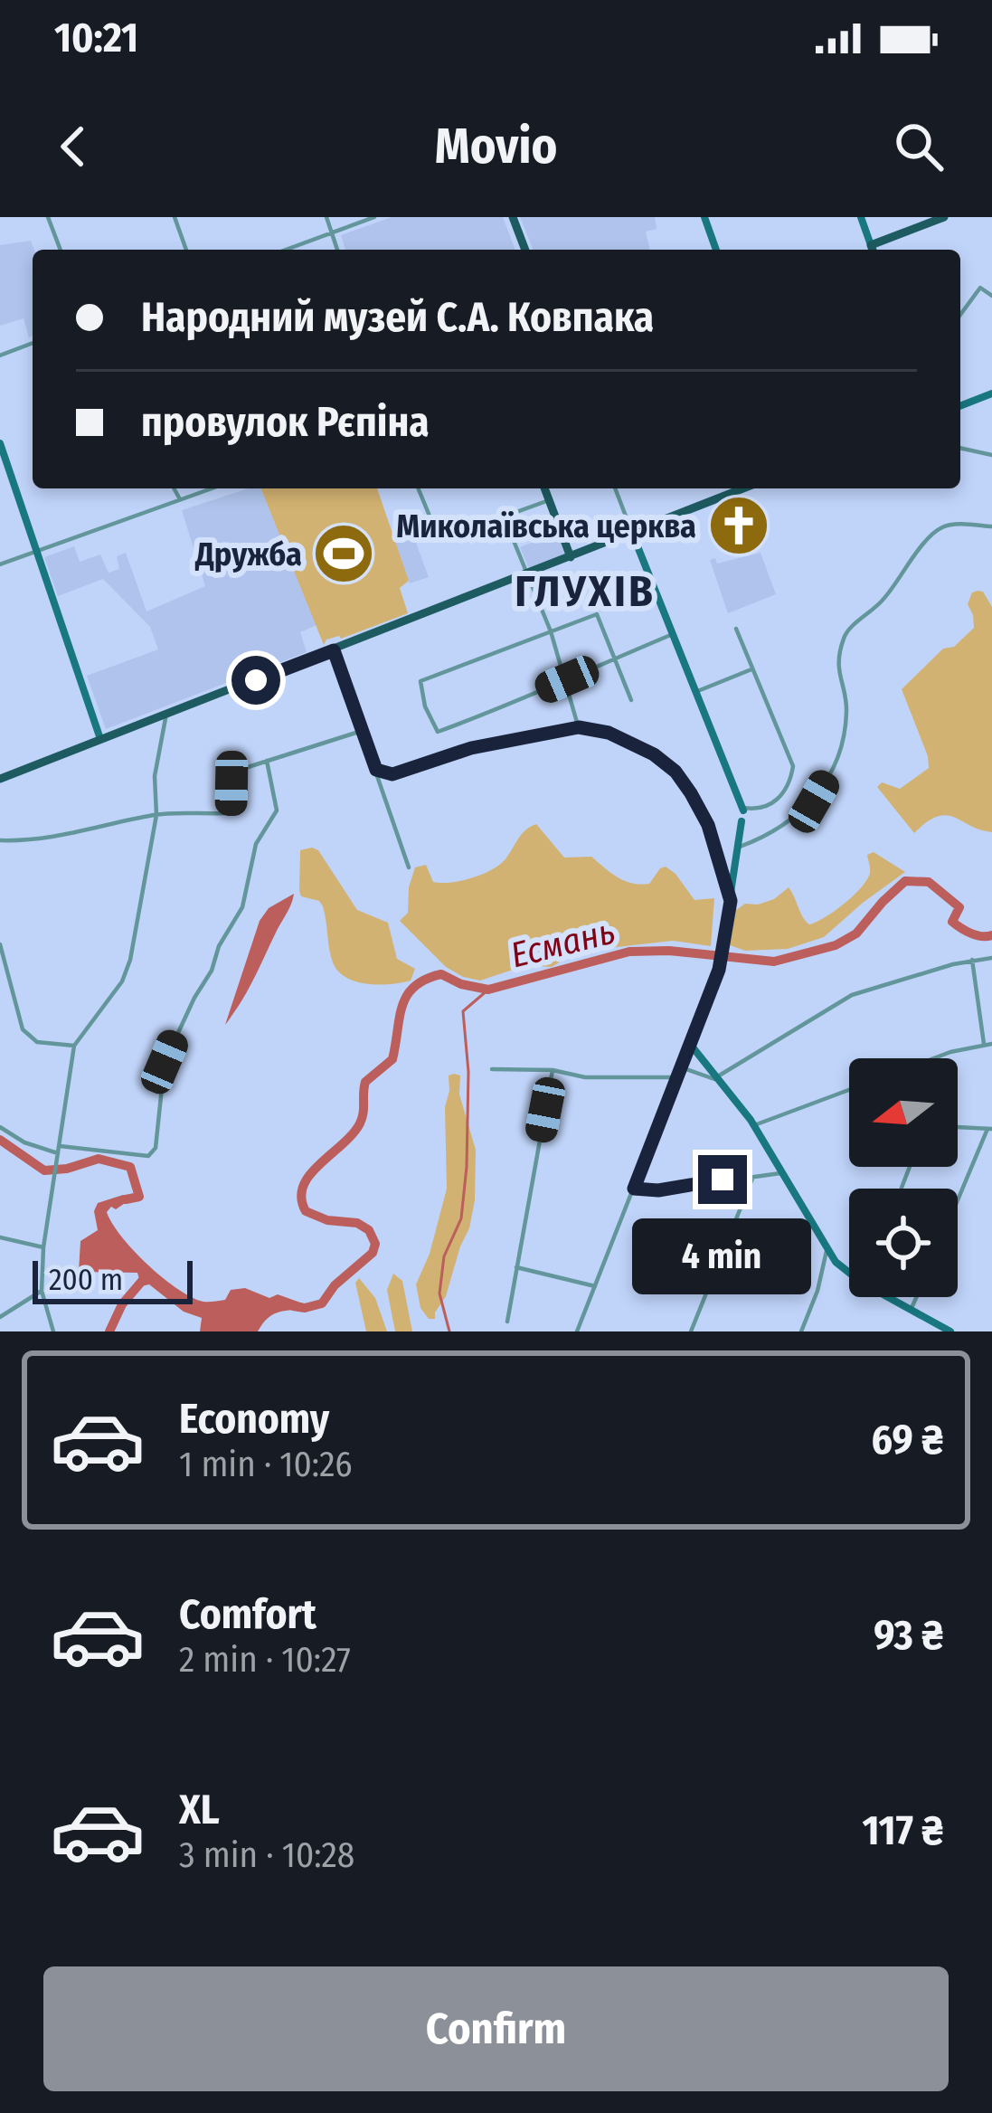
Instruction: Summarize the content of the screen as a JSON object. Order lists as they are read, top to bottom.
{
  "districts": ["ГЛУХІВ"],
  "water": ["Есмань"],
  "places": {
    "church": ["Миколаївська церква"],
    "sports": ["Дружба"]
  },
  "scale_bar": "200 m",
  "north": "left",
  "page": {
    "status": "10:21",
    "header": "Movio",
    "banner": ["Народний музей С.А. Ковпака", "провулок Рєпіна"],
    "bubble": "4 min",
    "scale": "200 m",
    "list": [
      {
        "name": "Economy",
        "note": "1 min · 10:26",
        "value": "69 ₴"
      },
      {
        "name": "Comfort",
        "note": "2 min · 10:27",
        "value": "93 ₴"
      },
      {
        "name": "XL",
        "note": "3 min · 10:28",
        "value": "117 ₴"
      }
    ],
    "buttons": "Confirm"
  }
}
